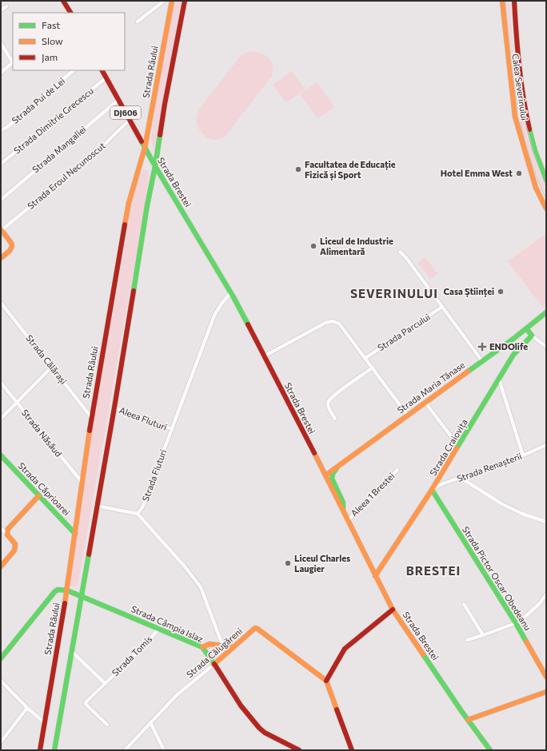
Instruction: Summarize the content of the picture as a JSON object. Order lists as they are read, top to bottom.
{
  "streets": {
    "main road": [
      "Strada Râului",
      "Calea Severinului",
      "DJ606",
      "Strada Brestei",
      "Strada Maria Tănase",
      "Strada Craiovița",
      "Strada Căprioarei",
      "Strada Pictor Oscar Obedeanu",
      "Strada Câmpia Islaz",
      "Strada Călugăreni"
    ],
    "street": [
      "Strada Pui de Lei",
      "Strada Dimitrie Grecescu",
      "Strada Mangaliei",
      "Strada Eroul Necunoscut",
      "Strada Parcului",
      "Strada Călărași",
      "Aleea Fluturi",
      "Strada Năsăud",
      "Strada Renașterii",
      "Strada Fluturi",
      "Aleea 1 Brestei",
      "Strada Tomis"
    ]
  },
  "crossings": [
    ["Strada Râului", "Strada Brestei"],
    ["Strada Râului", "Strada Călărași"],
    ["Strada Râului", "Strada Năsăud"],
    ["Strada Râului", "Strada Căprioarei"],
    ["Strada Râului", "Strada Câmpia Islaz"],
    ["Strada Dimitrie Grecescu", "Strada Brestei"],
    ["Strada Mangaliei", "Strada Brestei"],
    ["Strada Eroul Necunoscut", "Strada Brestei"],
    ["Strada Brestei", "Strada Maria Tănase"],
    ["Strada Brestei", "Strada Craiovița"],
    ["Strada Brestei", "Strada Fluturi"],
    ["Strada Brestei", "Aleea 1 Brestei"],
    ["Aleea Fluturi", "Strada Fluturi"],
    ["Strada Craiovița", "Strada Renașterii"],
    ["Strada Craiovița", "Strada Pictor Oscar Obedeanu"],
    ["Strada Renașterii", "Strada Pictor Oscar Obedeanu"],
    ["Strada Câmpia Islaz", "Strada Călugăreni"],
    ["Strada Câmpia Islaz", "Strada Tomis"]
  ],
  "districts": ["SEVERINULUI", "BRESTEI"],
  "places": {
    "other": [
      "Facultatea de Educație Fizică și Sport",
      "Hotel Emma West",
      "Liceul de Industrie Alimentară",
      "Casa Științei",
      "Liceul Charles Laugier"
    ],
    "health": ["ENDOlife"]
  },
  "legend": ["Fast", "Slow", "Jam"]
}
